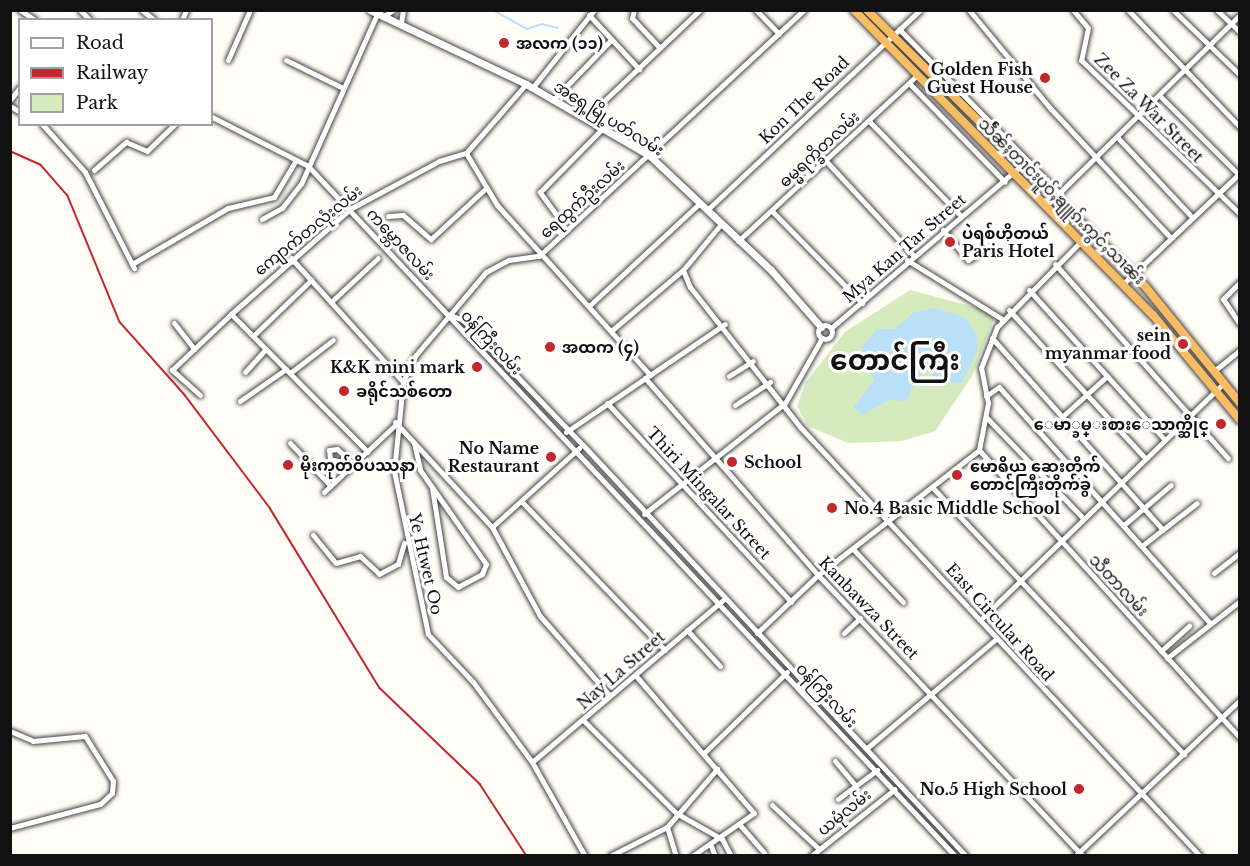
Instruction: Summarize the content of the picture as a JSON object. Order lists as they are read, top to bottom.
{
  "streets": {
    "highway": ["သဵႅၼ်ႈတၢင်းပူဝ်ႇၶျူၵ်ႉဢွင်ႇသၢၼ်း"],
    "street": [
      "Kon The Road",
      "Zee Za War Street",
      "အရှေ့မြို့ပတ်လမ်း",
      "ဓမ္မရက္ခိတလမ်း",
      "ရေထွက်ဦးလမ်း",
      "ကျောက်တလုံးလမ်း",
      "ကမ္ဘောဇလမ်း",
      "Mya Kan Tar Street",
      "ဝန်ကြီးလမ်း",
      "Thiri Mingalar Street",
      "Ye Htwet Oo",
      "သီတာလမ်း",
      "Kanbawza Street",
      "East Circular Road",
      "Nay La Street",
      "ယမုံလမ်း"
    ]
  },
  "crossings": [
    ["Kon The Road", "အရှေ့မြို့ပတ်လမ်း"],
    ["Kon The Road", "သဵႅၼ်ႈတၢင်းပူဝ်ႇၶျူၵ်ႉဢွင်ႇသၢၼ်း"],
    ["အရှေ့မြို့ပတ်လမ်း", "ဓမ္မရက္ခိတလမ်း"],
    ["အရှေ့မြို့ပတ်လမ်း", "ရေထွက်ဦးလမ်း"],
    ["ဓမ္မရက္ခိတလမ်း", "သဵႅၼ်ႈတၢင်းပူဝ်ႇၶျူၵ်ႉဢွင်ႇသၢၼ်း"],
    ["ရေထွက်ဦးလမ်း", "ကမ္ဘောဇလမ်း"],
    ["ရေထွက်ဦးလမ်း", "ဝန်ကြီးလမ်း"],
    ["ရေထွက်ဦးလမ်း", "Ye Htwet Oo"],
    ["ရေထွက်ဦးလမ်း", "Kanbawza Street"],
    ["သဵႅၼ်ႈတၢင်းပူဝ်ႇၶျူၵ်ႉဢွင်ႇသၢၼ်း", "Mya Kan Tar Street"],
    ["ကျောက်တလုံးလမ်း", "ကမ္ဘောဇလမ်း"],
    ["ကျောက်တလုံးလမ်း", "Kanbawza Street"],
    ["ကမ္ဘောဇလမ်း", "ဝန်ကြီးလမ်း"],
    ["ကမ္ဘောဇလမ်း", "Ye Htwet Oo"],
    ["Mya Kan Tar Street", "ဝန်ကြီးလမ်း"],
    ["Mya Kan Tar Street", "Thiri Mingalar Street"],
    ["Mya Kan Tar Street", "Kanbawza Street"],
    ["Mya Kan Tar Street", "East Circular Road"],
    ["ဝန်ကြီးလမ်း", "Ye Htwet Oo"],
    ["ဝန်ကြီးလမ်း", "Nay La Street"],
    ["ဝန်ကြီးလမ်း", "ယမုံလမ်း"],
    ["Ye Htwet Oo", "Nay La Street"]
  ],
  "districts": ["တောင်ကြီး"],
  "places": [
    "အလက (၁၁)",
    "Golden Fish Guest House",
    "ပဲရစ်ဟိုတယ် Paris Hotel",
    "sein myanmar food",
    "အထက (၄)",
    "K&K mini mark",
    "ခရိုင်သစ်တော",
    "ေမာ္ခမ္းစားေသာက္ဆိုင္",
    "No Name Restaurant",
    "School",
    "မိုးကုတ်ဝိပဿနာ",
    "မောရိယ ဆေးတိုက် တောင်ကြီးတိုက်ခွဲ",
    "No.4 Basic Middle School",
    "No.5 High School"
  ],
  "legend": ["Road", "Railway", "Park"]
}
